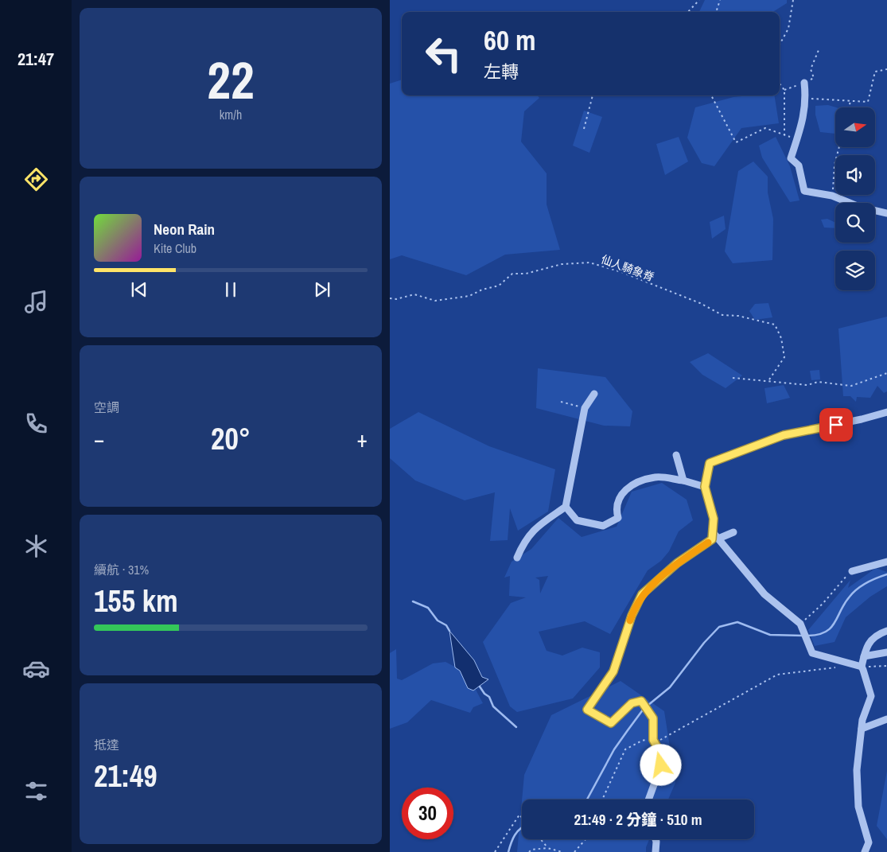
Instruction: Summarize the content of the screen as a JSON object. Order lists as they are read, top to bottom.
{
  "streets": {
    "path": ["仙人騎象脊"]
  },
  "north": "right",
  "page": {
    "tabs": "21:47",
    "tile": [
      ["22", "km/h"],
      "空調",
      ["續航 · 31%", "155 km"],
      ["抵達", "21:49"]
    ],
    "turn": ["60 m", "左轉"],
    "song": ["Neon Rain", "Kite Club"],
    "heat": ["−", "20°", "+"],
    "limit": "30",
    "trip": "21:49 · 2 分鐘 · 510 m"
  }
}
